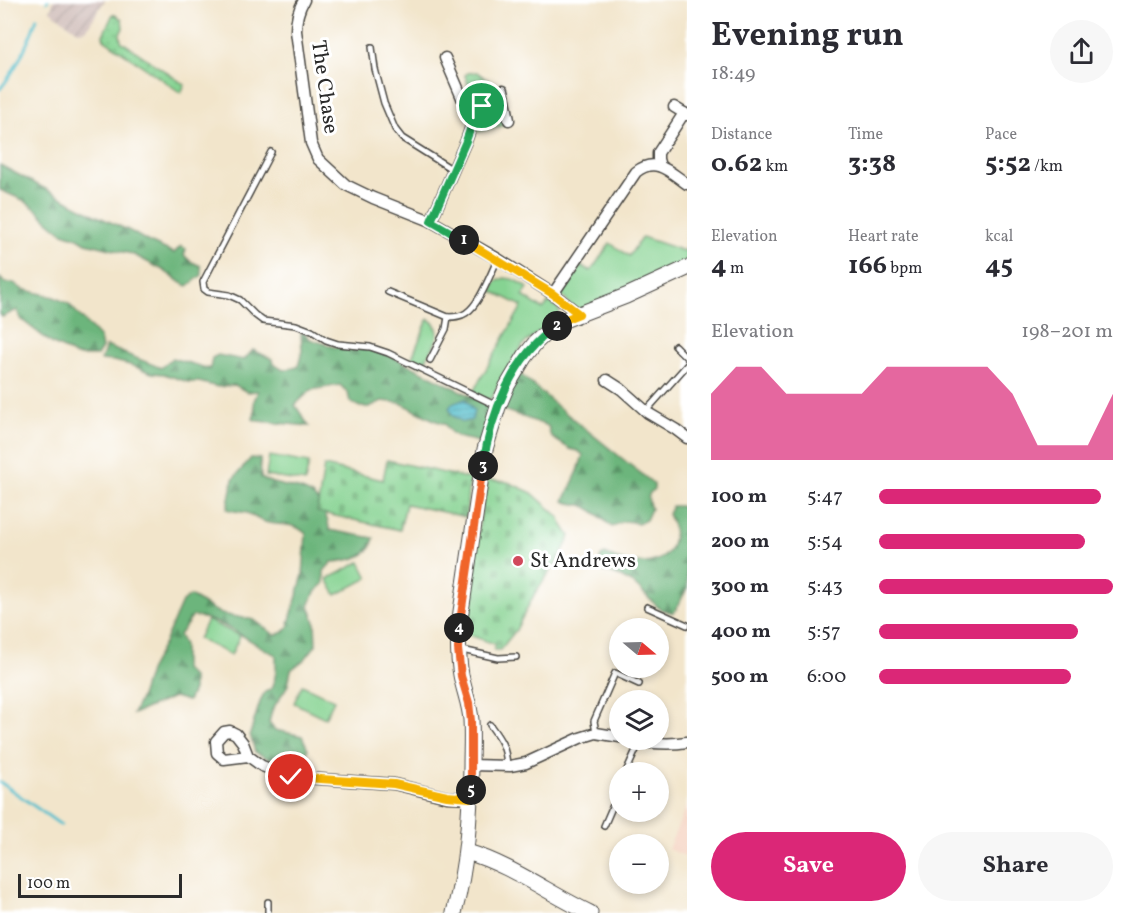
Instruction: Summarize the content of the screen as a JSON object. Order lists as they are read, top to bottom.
{
  "streets": {
    "street": ["The Chase"]
  },
  "places": ["St Andrews"],
  "scale_bar": "100 m",
  "north": "right",
  "page": {
    "heading": ["Evening run", "18:49"],
    "stats": [
      ["Distance", "0.62 km"],
      ["Time", "3:38"],
      ["Pace", "5:52 /km"],
      ["Elevation", "4 m"],
      ["Heart rate", "166 bpm"],
      ["kcal", "45"]
    ],
    "pins": [
      "1",
      "2",
      "3",
      "4",
      "5"
    ],
    "chart": ["Elevation", "198–201 m"],
    "list": [
      {
        "name": "100 m",
        "note": "5:47"
      },
      {
        "name": "200 m",
        "note": "5:54"
      },
      {
        "name": "300 m",
        "note": "5:43"
      },
      {
        "name": "400 m",
        "note": "5:57"
      },
      {
        "name": "500 m",
        "note": "6:00"
      }
    ],
    "map_buttons": ["+", "−"],
    "buttons": ["Save", "Share"],
    "scale": "100 m"
  }
}
